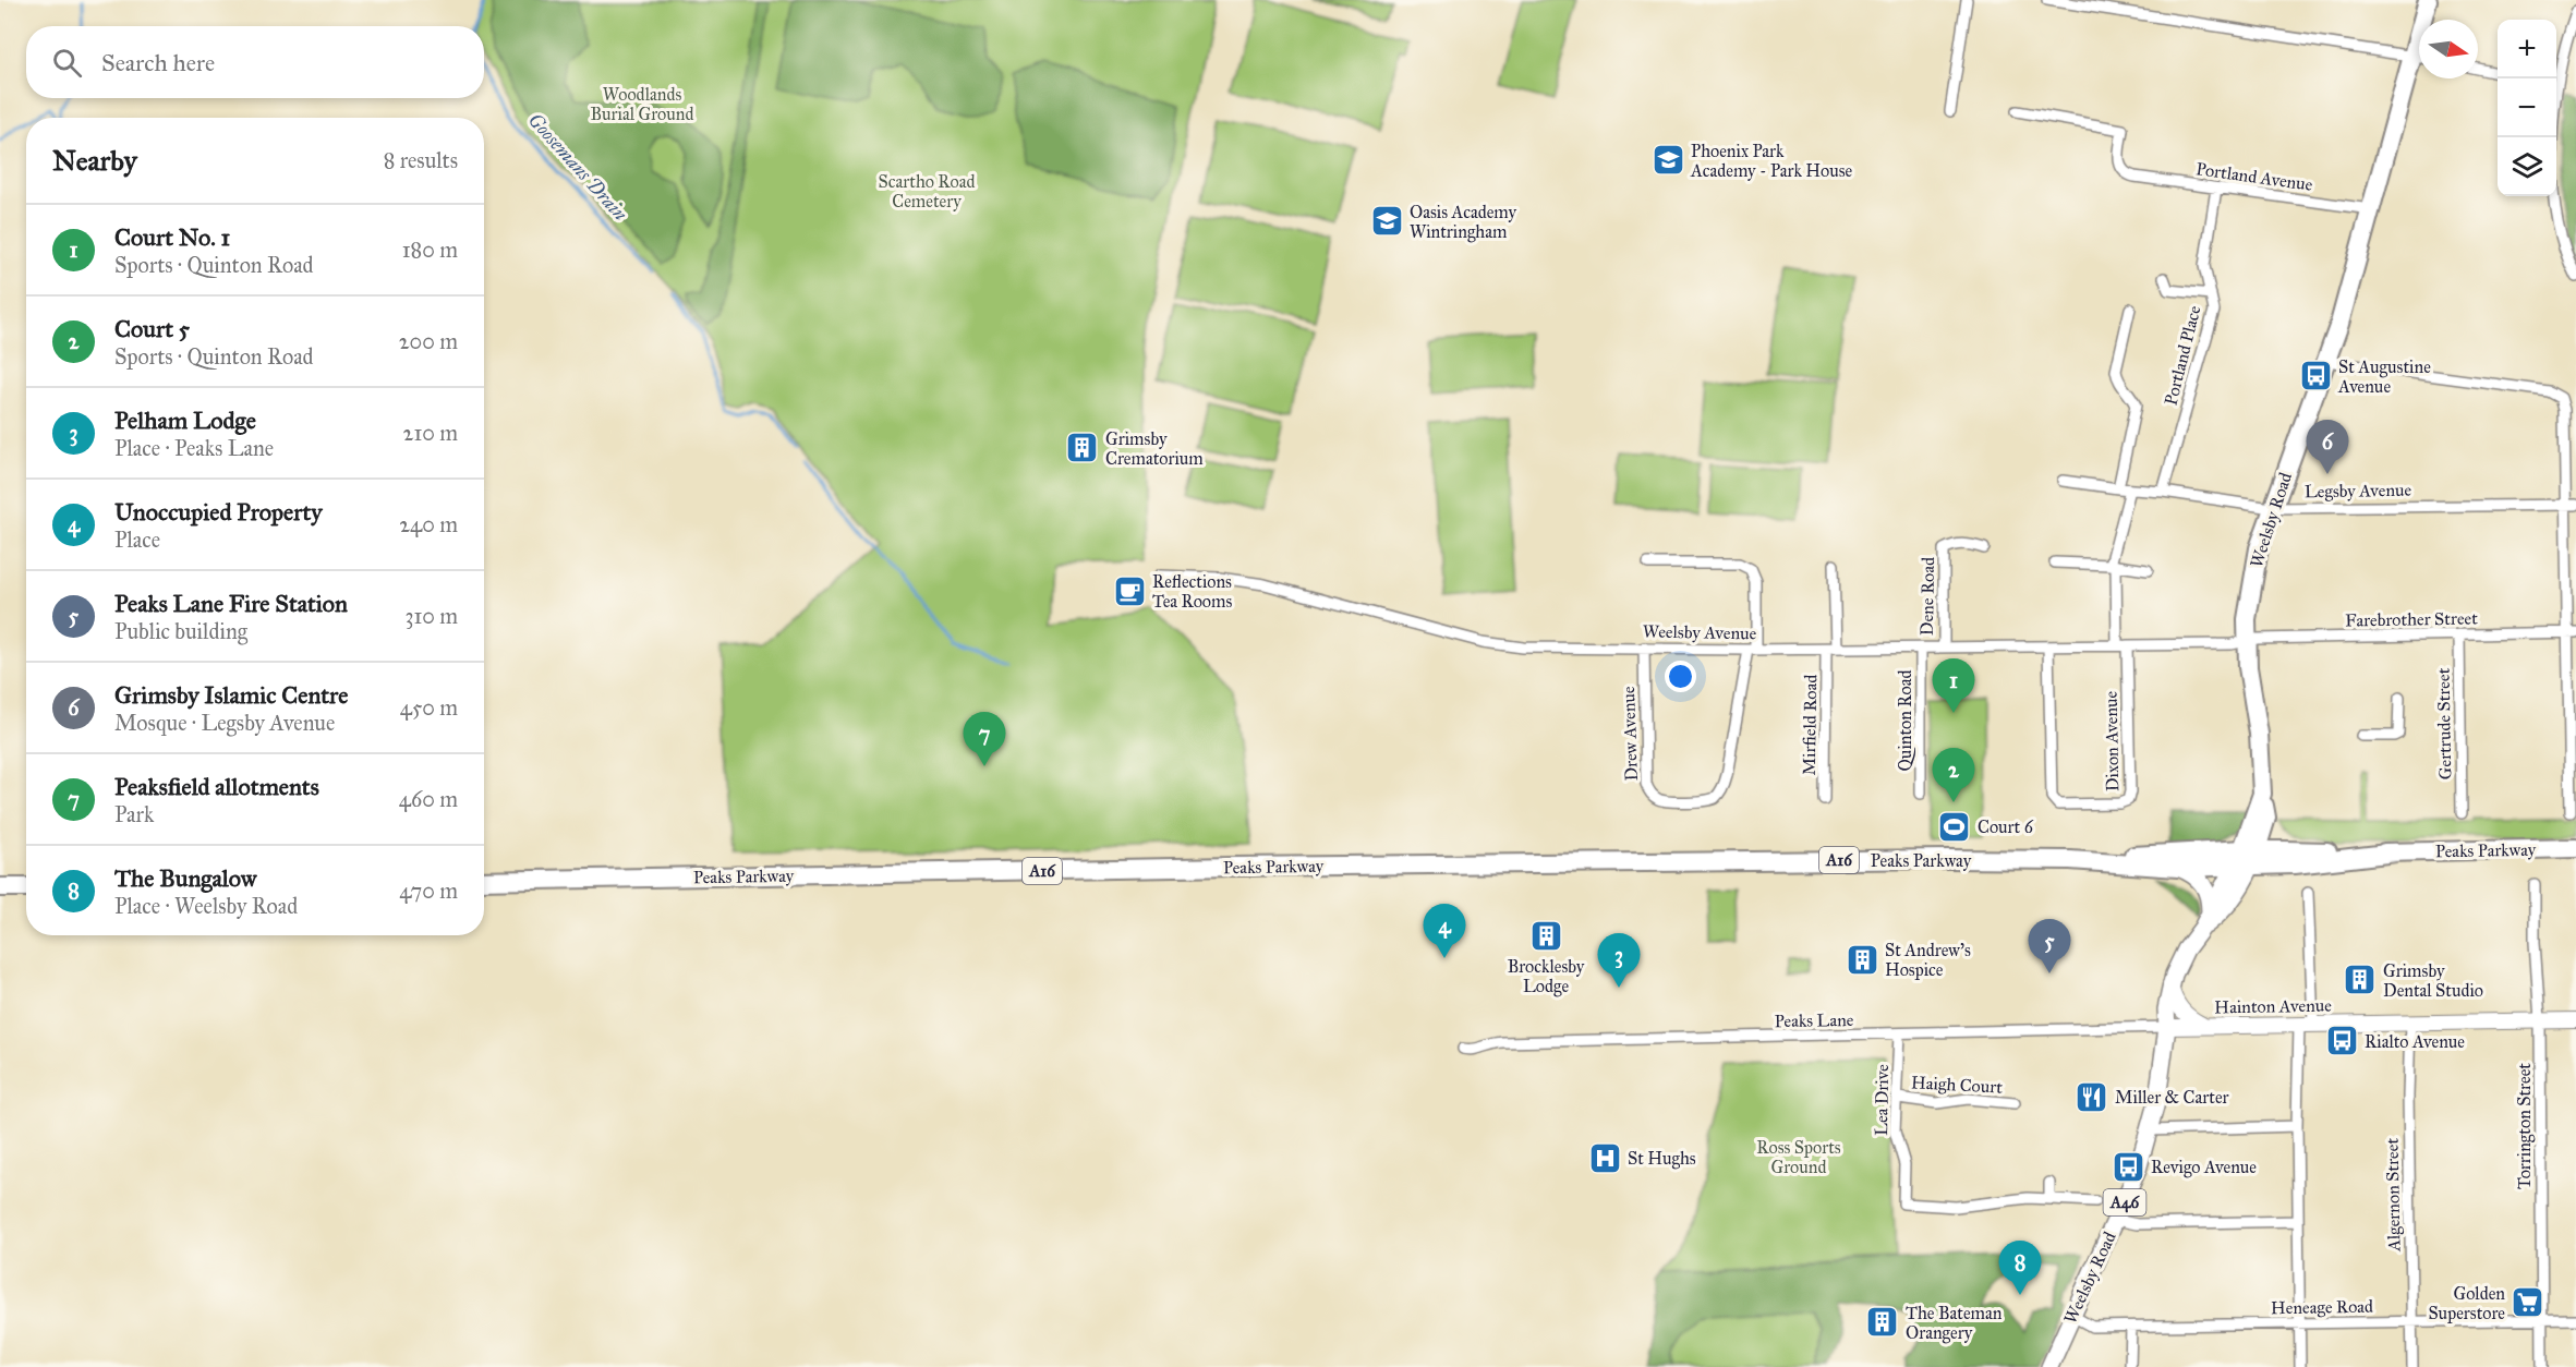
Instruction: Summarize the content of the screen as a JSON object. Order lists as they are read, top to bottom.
{
  "streets": {
    "highway": [
      "Weelsby Road",
      "Peaks Parkway",
      "A16",
      "A46"
    ],
    "main road": ["Hainton Avenue"],
    "street": [
      "Portland Avenue",
      "Portland Place",
      "Legsby Avenue",
      "Dene Road",
      "Farebrother Street",
      "Weelsby Avenue",
      "Quinton Road",
      "Gertrude Street",
      "Mirfield Road",
      "Drew Avenue",
      "Dixon Avenue",
      "Peaks Lane",
      "Haigh Court",
      "Lea Drive",
      "Torrington Street",
      "Algernon Street",
      "Heneage Road"
    ]
  },
  "crossings": [
    ["Portland Avenue", "Portland Place"],
    ["Portland Avenue", "Weelsby Road"],
    ["Portland Place", "Legsby Avenue"],
    ["Legsby Avenue", "Weelsby Road"],
    ["Weelsby Road", "Farebrother Street"],
    ["Weelsby Road", "Weelsby Avenue"],
    ["Weelsby Road", "Peaks Parkway"],
    ["Weelsby Road", "A16"],
    ["Weelsby Road", "Hainton Avenue"],
    ["Weelsby Road", "Peaks Lane"],
    ["Weelsby Road", "A46"],
    ["Weelsby Road", "Heneage Road"],
    ["Dene Road", "Weelsby Avenue"],
    ["Farebrother Street", "Weelsby Avenue"],
    ["Farebrother Street", "Gertrude Street"],
    ["Weelsby Avenue", "Quinton Road"],
    ["Weelsby Avenue", "Mirfield Road"],
    ["Weelsby Avenue", "Drew Avenue"],
    ["Weelsby Avenue", "Dixon Avenue"],
    ["Peaks Parkway", "A16"],
    ["Peaks Parkway", "A46"],
    ["Hainton Avenue", "Peaks Lane"],
    ["Hainton Avenue", "Torrington Street"],
    ["Hainton Avenue", "Algernon Street"],
    ["Peaks Lane", "Lea Drive"],
    ["Haigh Court", "Lea Drive"],
    ["Torrington Street", "Heneage Road"],
    ["Algernon Street", "Heneage Road"]
  ],
  "water": ["Goosemans Drain"],
  "parks": ["Woodlands Burial Ground", "Scartho Road Cemetery", "Ross Sports Ground"],
  "places": {
    "school or university": ["Phoenix Park Academy - Park House", "Oasis Academy Wintringham"],
    "bus stop": ["St Augustine Avenue", "Rialto Avenue", "Revigo Avenue"],
    "building": [
      "Grimsby Crematorium",
      "Brocklesby Lodge",
      "St Andrew's Hospice",
      "Grimsby Dental Studio",
      "The Bateman Orangery"
    ],
    "cafe": ["Reflections Tea Rooms"],
    "sports": ["Court 6"],
    "restaurant": ["Miller & Carter"],
    "hospital": ["St Hughs"],
    "supermarket": ["Golden Superstore"]
  },
  "north": "right",
  "page": {
    "map_buttons": ["+", "−"],
    "search": "Search here",
    "heading": ["Nearby", "8 results"],
    "list": [
      {
        "mark": "1",
        "name": "Court No. 1",
        "note": "Sports · Quinton Road",
        "value": "180 m"
      },
      {
        "mark": "2",
        "name": "Court 5",
        "note": "Sports · Quinton Road",
        "value": "200 m"
      },
      {
        "mark": "3",
        "name": "Pelham Lodge",
        "note": "Place · Peaks Lane",
        "value": "210 m"
      },
      {
        "mark": "4",
        "name": "Unoccupied Property",
        "note": "Place",
        "value": "240 m"
      },
      {
        "mark": "5",
        "name": "Peaks Lane Fire Station",
        "note": "Public building",
        "value": "310 m"
      },
      {
        "mark": "6",
        "name": "Grimsby Islamic Centre",
        "note": "Mosque · Legsby Avenue",
        "value": "450 m"
      },
      {
        "mark": "7",
        "name": "Peaksfield allotments",
        "note": "Park",
        "value": "460 m"
      },
      {
        "mark": "8",
        "name": "The Bungalow",
        "note": "Place · Weelsby Road",
        "value": "470 m"
      }
    ],
    "pins": [
      "6",
      "1",
      "7",
      "2",
      "4",
      "5",
      "3",
      "8"
    ]
  }
}
